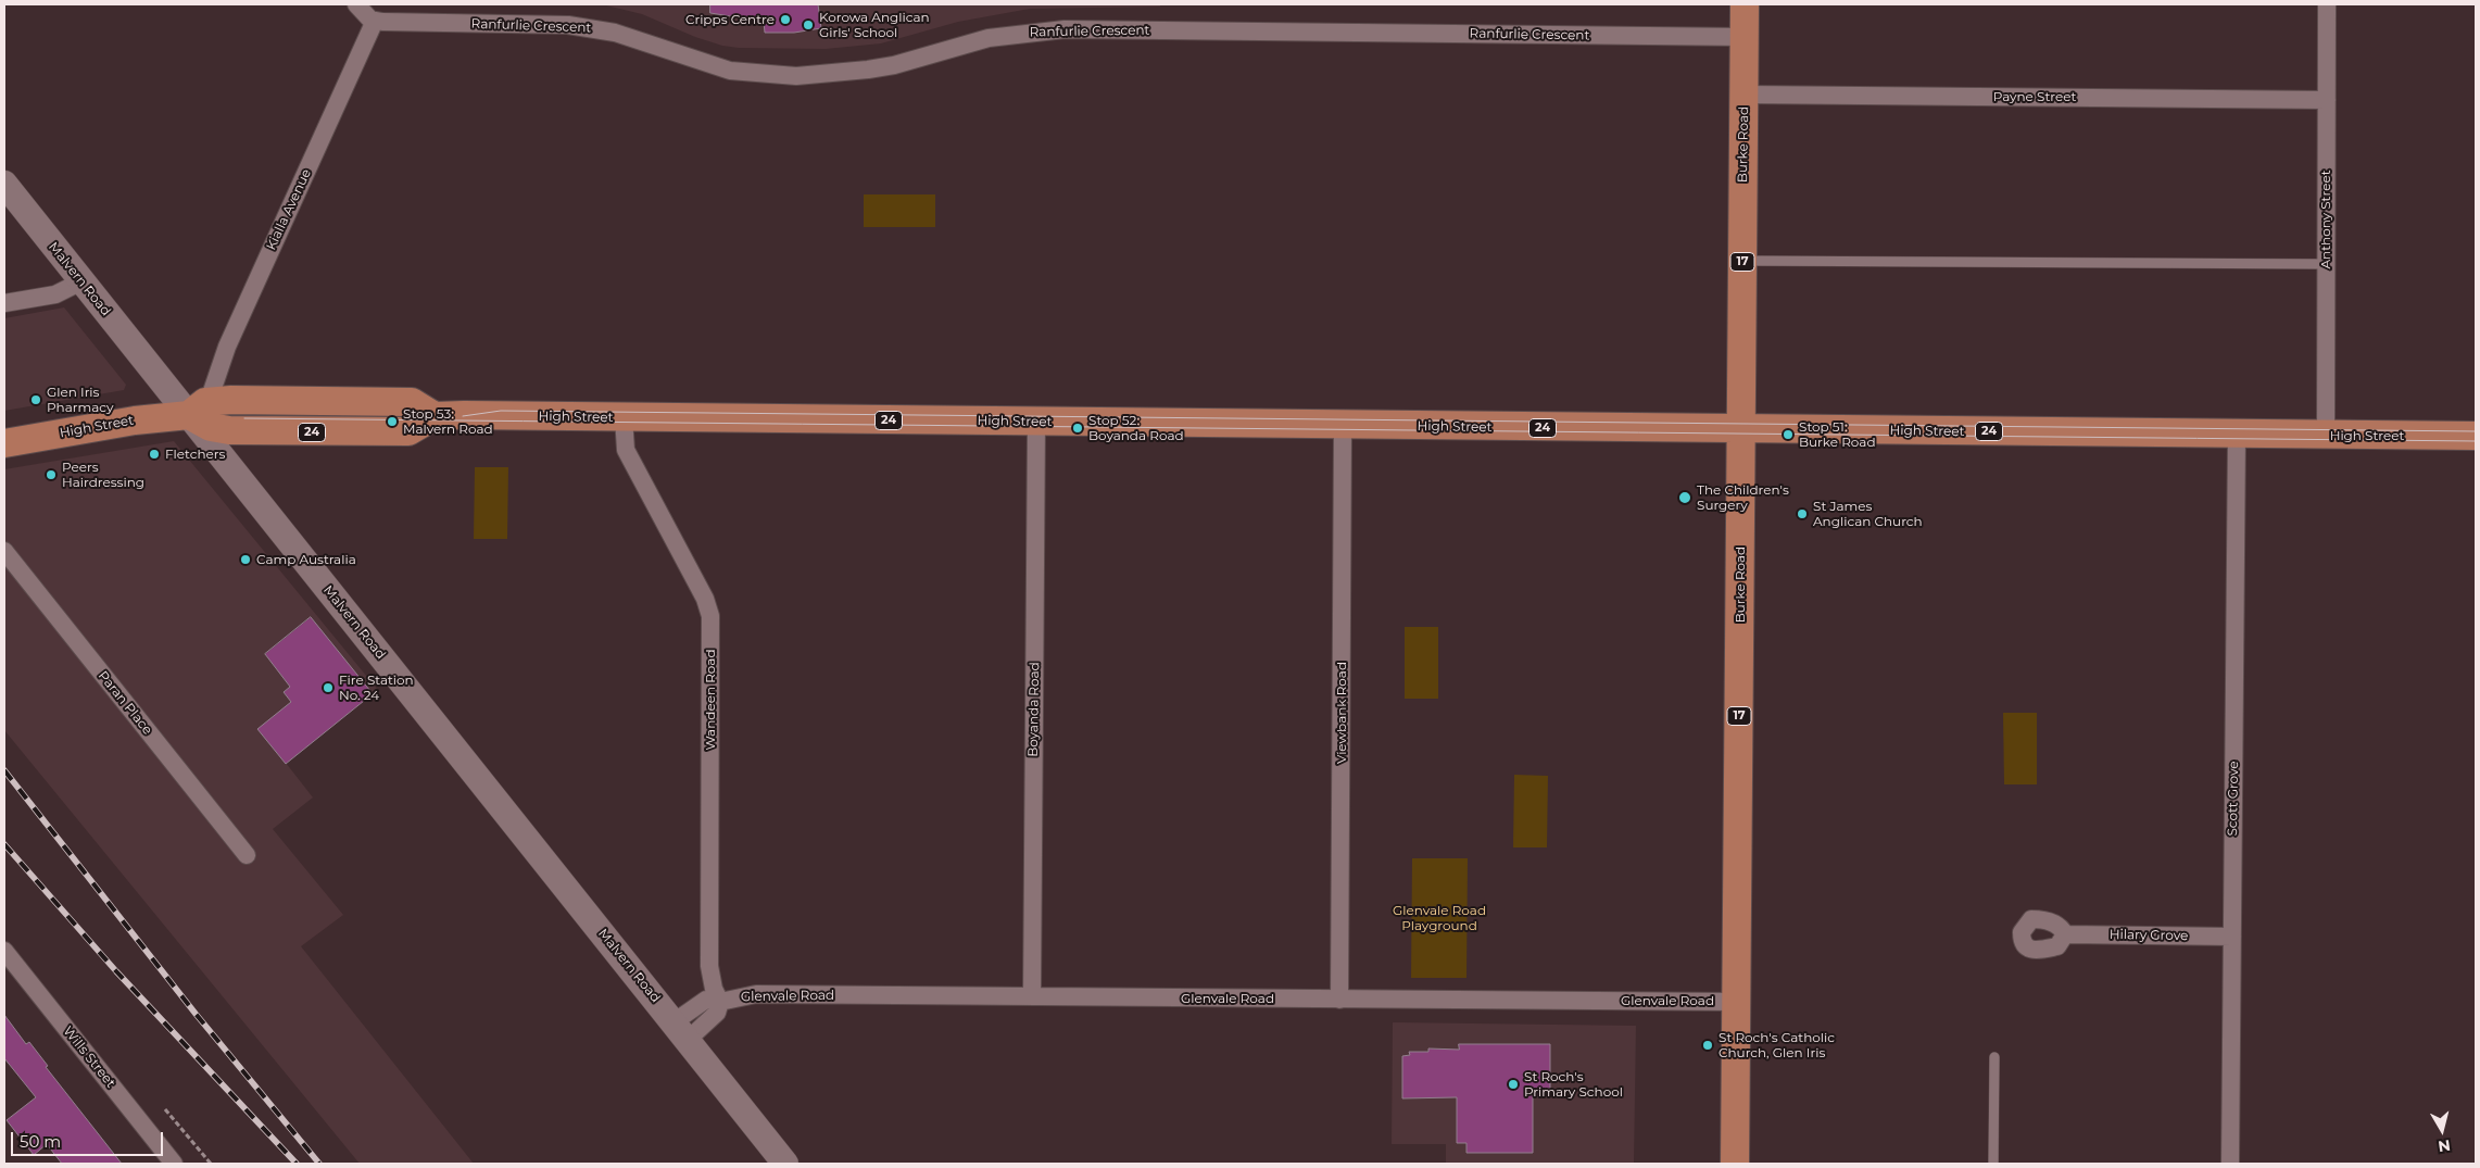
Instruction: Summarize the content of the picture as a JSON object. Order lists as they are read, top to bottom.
{
  "streets": {
    "main road": [
      "Burke Road",
      "17",
      "Malvern Road",
      "High Street",
      "24"
    ],
    "street": [
      "Ranfurlie Crescent",
      "Payne Street",
      "Kialla Avenue",
      "Anthony Street",
      "Wandeen Road",
      "Paran Place",
      "Boyanda Road",
      "Viewbank Road",
      "Scott Grove",
      "Hilary Grove",
      "Glenvale Road",
      "Wills Street"
    ]
  },
  "crossings": [
    ["Ranfurlie Crescent", "Burke Road"],
    ["Ranfurlie Crescent", "Kialla Avenue"],
    ["Payne Street", "Burke Road"],
    ["Payne Street", "Anthony Street"],
    ["Burke Road", "High Street"],
    ["Burke Road", "Glenvale Road"],
    ["Kialla Avenue", "Malvern Road"],
    ["Kialla Avenue", "High Street"],
    ["Anthony Street", "High Street"],
    ["Malvern Road", "High Street"],
    ["High Street", "Wandeen Road"],
    ["High Street", "Boyanda Road"],
    ["High Street", "Viewbank Road"],
    ["High Street", "Scott Grove"],
    ["Wandeen Road", "Glenvale Road"],
    ["Boyanda Road", "Glenvale Road"],
    ["Viewbank Road", "Glenvale Road"],
    ["Scott Grove", "Hilary Grove"]
  ],
  "parks": ["Glenvale Road Playground"],
  "places": [
    "Cripps Centre",
    "Korowa Anglican Girls' School",
    "Glen Iris Pharmacy",
    "Stop 53: Malvern Road",
    "Stop 52: Boyanda Road",
    "Stop 51: Burke Road",
    "Fletchers",
    "Peers Hairdressing",
    "The Children's Surgery",
    "St James Anglican Church",
    "Camp Australia",
    "Fire Station No. 24",
    "St Roch's Catholic Church, Glen Iris",
    "St Roch's Primary School"
  ],
  "scale_bar": "50 m",
  "north": "bottom"
}
